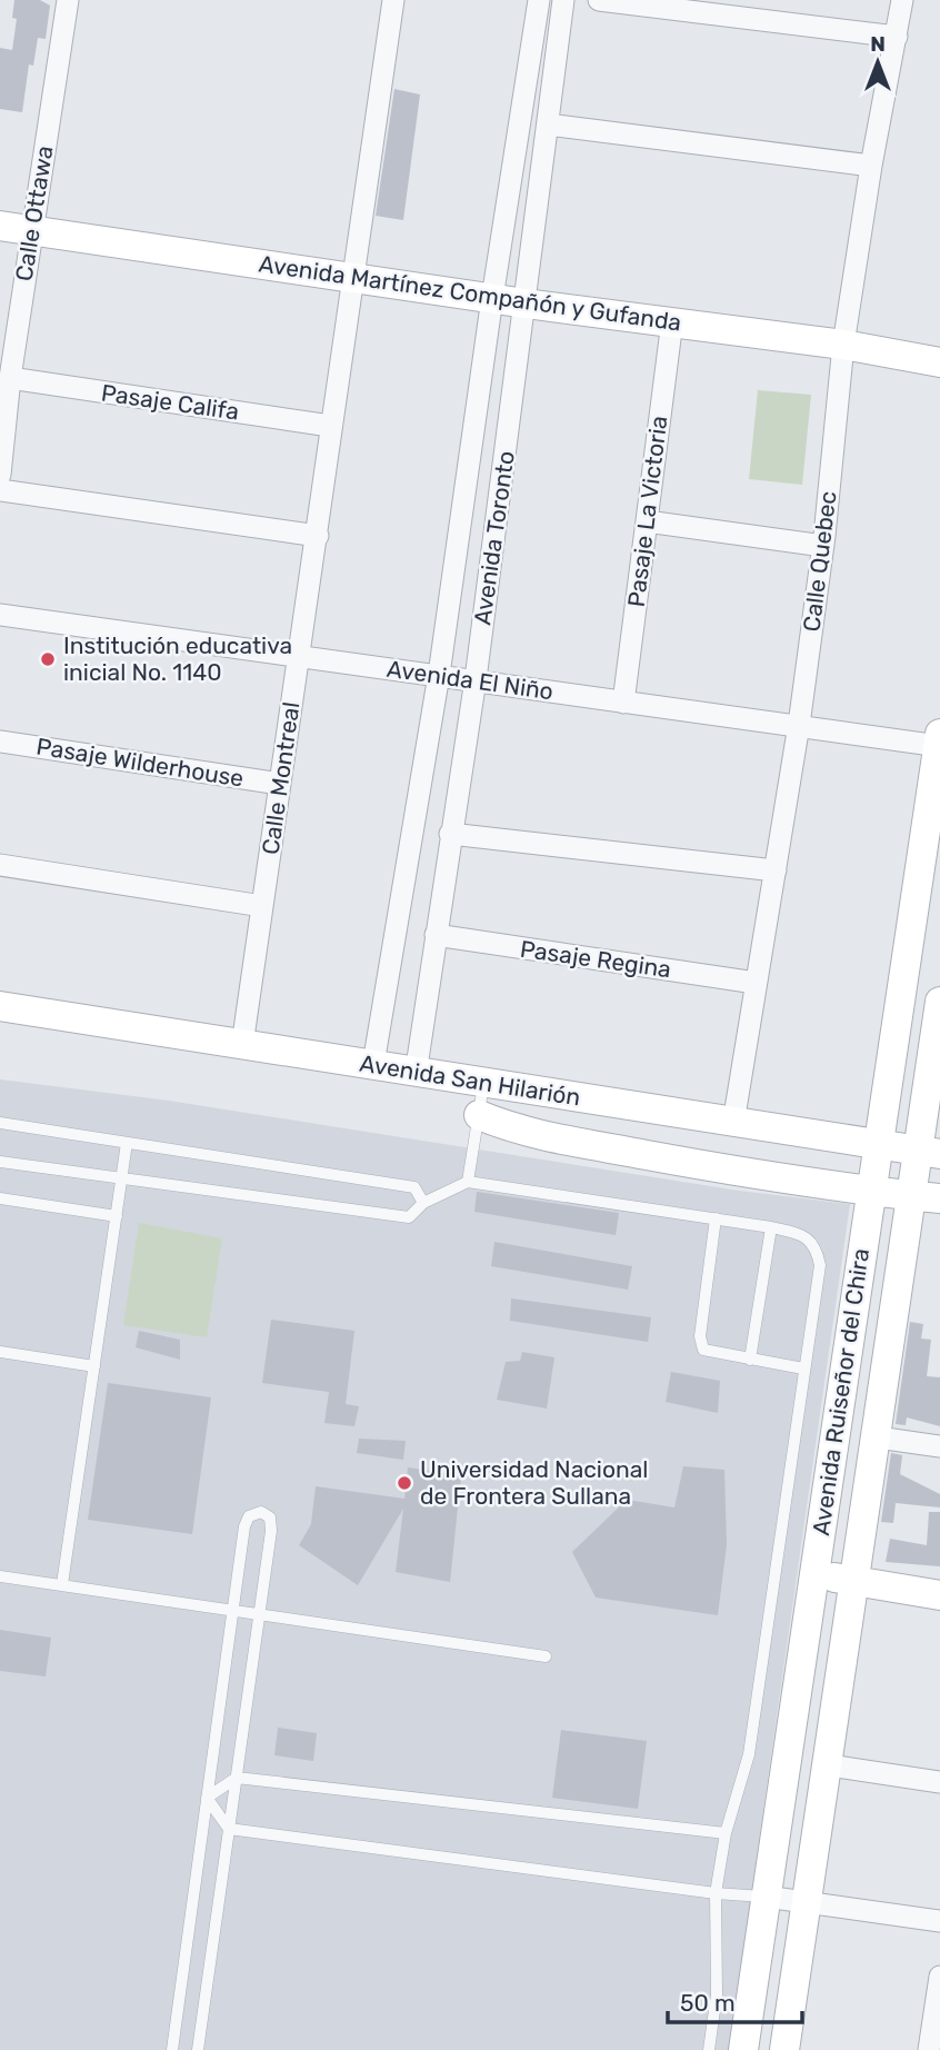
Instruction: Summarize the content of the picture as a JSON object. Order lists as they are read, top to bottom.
{
  "streets": {
    "street": [
      "Calle Ottawa",
      "Avenida Martínez Compañón y Gufanda",
      "Pasaje Califa",
      "Pasaje La Victoria",
      "Avenida Toronto",
      "Calle Quebec",
      "Avenida El Niño",
      "Pasaje Wilderhouse",
      "Calle Montreal",
      "Pasaje Regina",
      "Avenida San Hilarión",
      "Avenida Ruiseñor del Chira"
    ]
  },
  "crossings": [
    ["Calle Ottawa", "Avenida Martínez Compañón y Gufanda"],
    ["Calle Ottawa", "Pasaje Califa"],
    ["Avenida Martínez Compañón y Gufanda", "Pasaje La Victoria"],
    ["Avenida Martínez Compañón y Gufanda", "Avenida Toronto"],
    ["Avenida Martínez Compañón y Gufanda", "Calle Quebec"],
    ["Avenida Martínez Compañón y Gufanda", "Calle Montreal"],
    ["Pasaje Califa", "Calle Montreal"],
    ["Pasaje La Victoria", "Avenida El Niño"],
    ["Avenida Toronto", "Avenida El Niño"],
    ["Avenida Toronto", "Pasaje Regina"],
    ["Avenida Toronto", "Avenida San Hilarión"],
    ["Calle Quebec", "Avenida El Niño"],
    ["Calle Quebec", "Pasaje Regina"],
    ["Calle Quebec", "Avenida San Hilarión"],
    ["Avenida El Niño", "Calle Montreal"],
    ["Avenida El Niño", "Avenida Ruiseñor del Chira"],
    ["Pasaje Wilderhouse", "Calle Montreal"],
    ["Calle Montreal", "Avenida San Hilarión"],
    ["Avenida San Hilarión", "Avenida Ruiseñor del Chira"]
  ],
  "places": ["Institución educativa inicial No. 1140", "Universidad Nacional de Frontera Sullana"],
  "scale_bar": "50 m",
  "north": "top"
}
